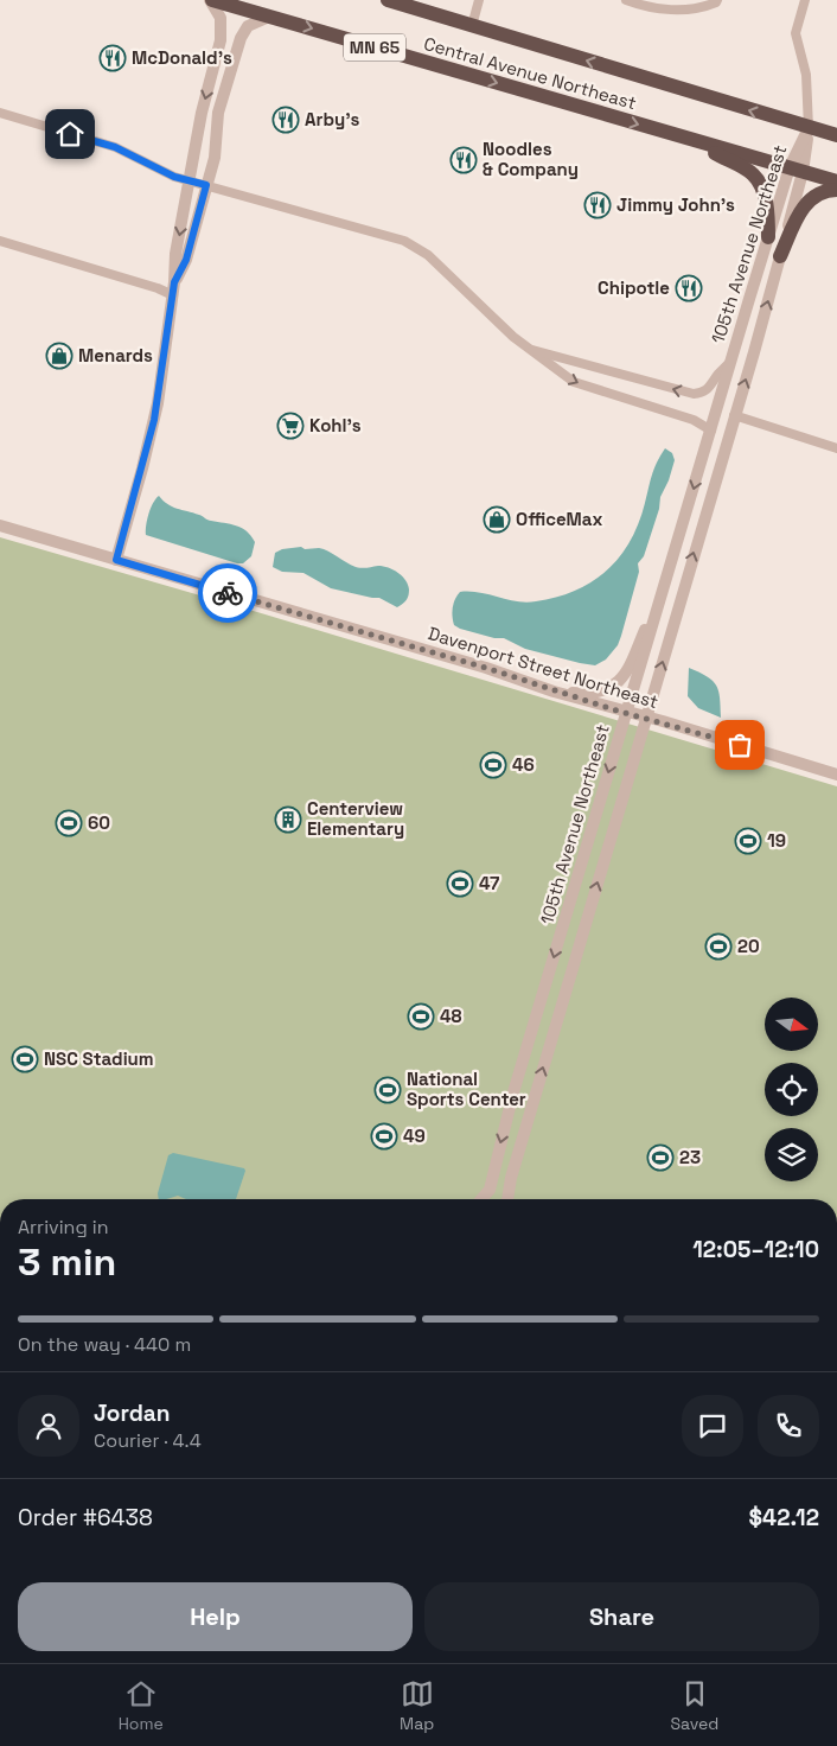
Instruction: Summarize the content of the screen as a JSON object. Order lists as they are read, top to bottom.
{
  "streets": {
    "highway": ["MN 65", "Central Avenue Northeast"],
    "street": ["105th Avenue Northeast", "Davenport Street Northeast"]
  },
  "crossings": [
    ["Central Avenue Northeast", "105th Avenue Northeast"],
    ["105th Avenue Northeast", "Davenport Street Northeast"]
  ],
  "places": {
    "restaurant": [
      "McDonald's",
      "Arby's",
      "Noodles & Company",
      "Jimmy John's",
      "Chipotle"
    ],
    "shop": ["Menards", "OfficeMax"],
    "supermarket": ["Kohl's"],
    "sports": [
      "46",
      "60",
      "19",
      "47",
      "20",
      "48",
      "NSC Stadium",
      "National Sports Center",
      "49",
      "23"
    ],
    "building": ["Centerview Elementary"]
  },
  "north": "right",
  "page": {
    "heading": ["3 min", "Arriving in", "12:05–12:10"],
    "panel": [
      "Jordan",
      "Courier · 4.4",
      "Order #6438",
      "$42.12"
    ],
    "bar": "On the way · 440 m",
    "buttons": ["Help", "Share"],
    "tabs": ["Home", "Map", "Saved"]
  }
}
